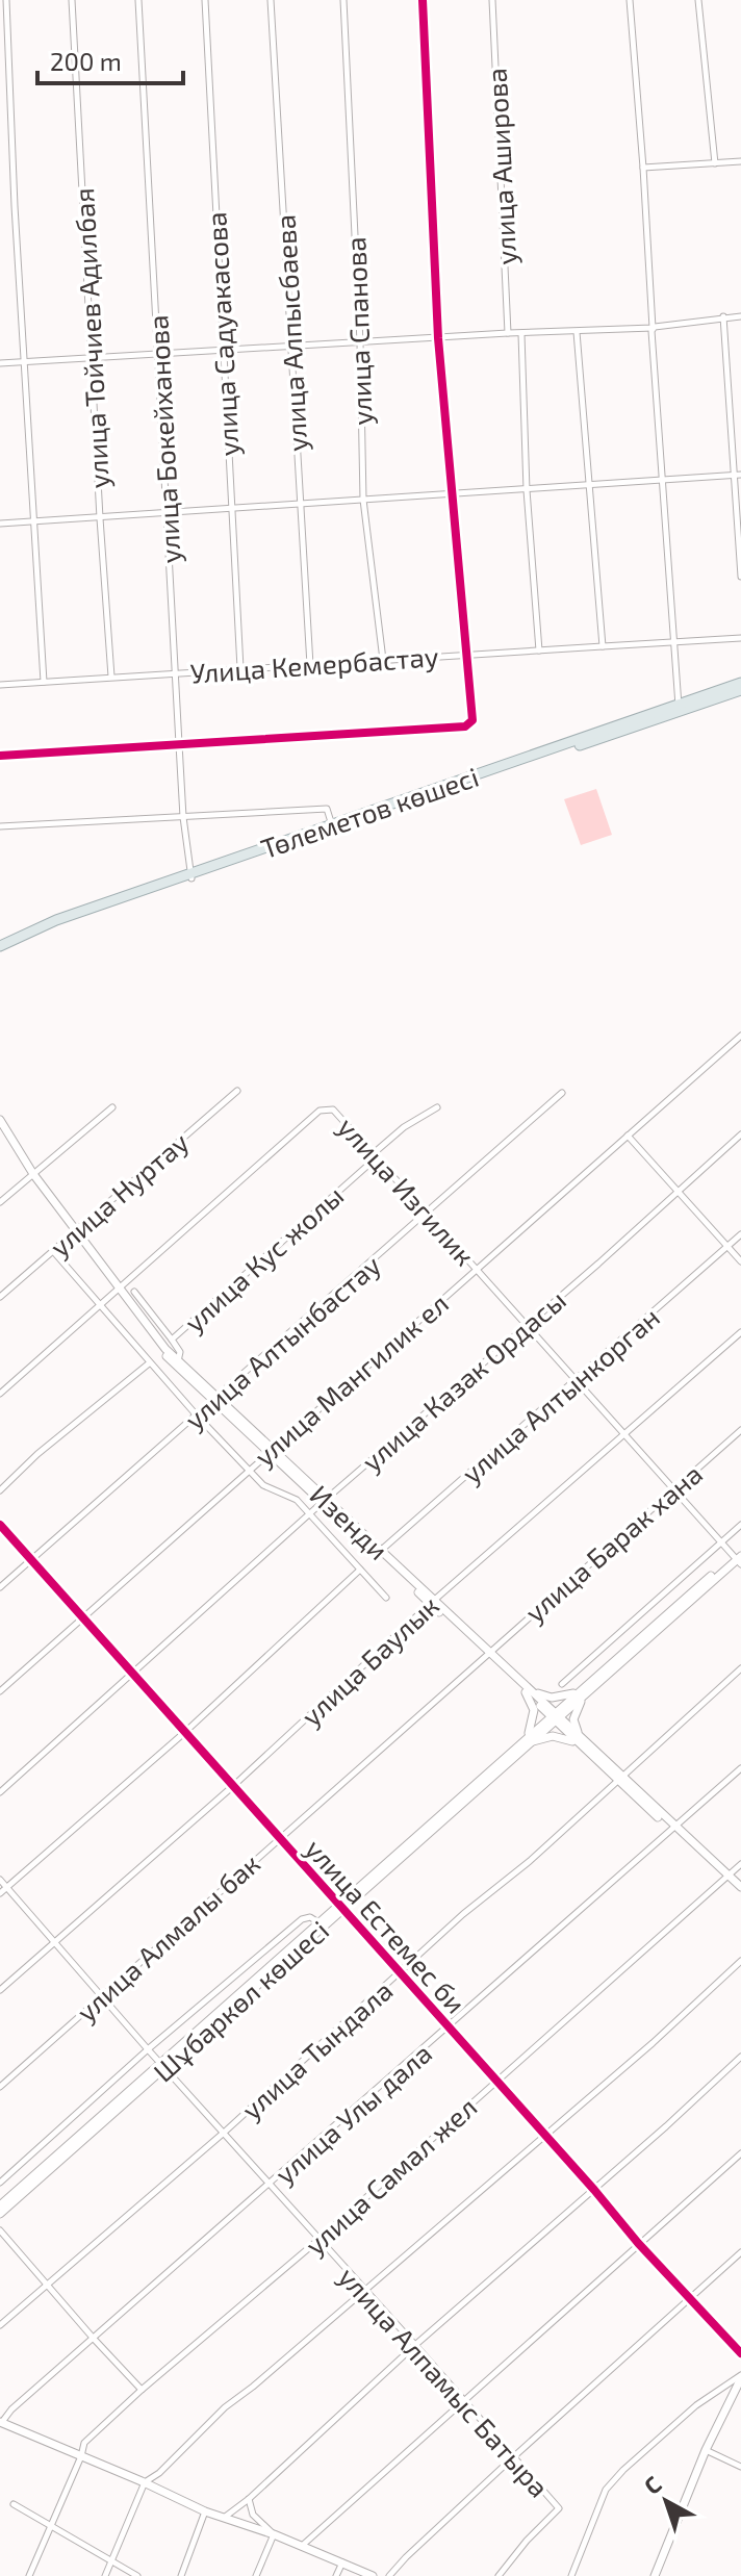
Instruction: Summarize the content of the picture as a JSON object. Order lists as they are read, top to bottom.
{
  "streets": {
    "main road": ["Төлеметов көшесі"],
    "street": [
      "улица Аширова",
      "улица Спанова",
      "улица Алпысбаева",
      "улица Садуакасова",
      "улица Тойчиев Адилбая",
      "улица Бокейханова",
      "Улица Кемербастау",
      "улица Изгилик",
      "улица Нуртау",
      "улица Кус жолы",
      "улица Алтынбастау",
      "улица Мангилик ел",
      "улица Казак Ордасы",
      "улица Алтынкорган",
      "Изенди",
      "улица Барак хана",
      "улица Баулык",
      "улица Естемес би",
      "улица Алмалы бак",
      "Шұбаркөл көшесі",
      "улица Тындала",
      "улица Улы дала",
      "улица Самал жел",
      "улица Алпамыс Батыра"
    ]
  },
  "crossings": [
    ["улица Спанова", "Улица Кемербастау"],
    ["улица Алпысбаева", "Улица Кемербастау"],
    ["улица Садуакасова", "Улица Кемербастау"],
    ["улица Тойчиев Адилбая", "Улица Кемербастау"],
    ["улица Бокейханова", "Улица Кемербастау"],
    ["улица Бокейханова", "Төлеметов көшесі"],
    ["улица Изгилик", "улица Кус жолы"],
    ["улица Изгилик", "улица Алтынбастау"],
    ["улица Изгилик", "улица Мангилик ел"],
    ["улица Изгилик", "улица Казак Ордасы"],
    ["улица Изгилик", "улица Алтынкорган"],
    ["улица Изгилик", "Изенди"],
    ["улица Изгилик", "улица Барак хана"],
    ["улица Изгилик", "улица Баулык"],
    ["улица Изгилик", "Шұбаркөл көшесі"],
    ["улица Нуртау", "Изенди"],
    ["улица Кус жолы", "Изенди"],
    ["улица Алтынбастау", "Изенди"],
    ["улица Алтынбастау", "улица Естемес би"],
    ["улица Мангилик ел", "Изенди"],
    ["улица Мангилик ел", "улица Естемес би"],
    ["улица Казак Ордасы", "Изенди"],
    ["улица Казак Ордасы", "улица Естемес би"],
    ["улица Алтынкорган", "Изенди"],
    ["Изенди", "улица Барак хана"],
    ["Изенди", "улица Баулык"],
    ["Изенди", "улица Алмалы бак"],
    ["Изенди", "Шұбаркөл көшесі"],
    ["Изенди", "улица Тындала"],
    ["Изенди", "улица Улы дала"],
    ["Изенди", "улица Самал жел"],
    ["улица Барак хана", "улица Алмалы бак"],
    ["улица Баулык", "улица Естемес би"],
    ["улица Баулык", "улица Алпамыс Батыра"],
    ["улица Естемес би", "улица Алмалы бак"],
    ["улица Естемес би", "Шұбаркөл көшесі"],
    ["улица Естемес би", "улица Тындала"],
    ["улица Естемес би", "улица Улы дала"],
    ["улица Естемес би", "улица Самал жел"],
    ["улица Алмалы бак", "улица Алпамыс Батыра"],
    ["Шұбаркөл көшесі", "улица Алпамыс Батыра"],
    ["улица Тындала", "улица Алпамыс Батыра"],
    ["улица Улы дала", "улица Алпамыс Батыра"],
    ["улица Самал жел", "улица Алпамыс Батыра"]
  ],
  "scale_bar": "200 m",
  "north": "top left"
}
